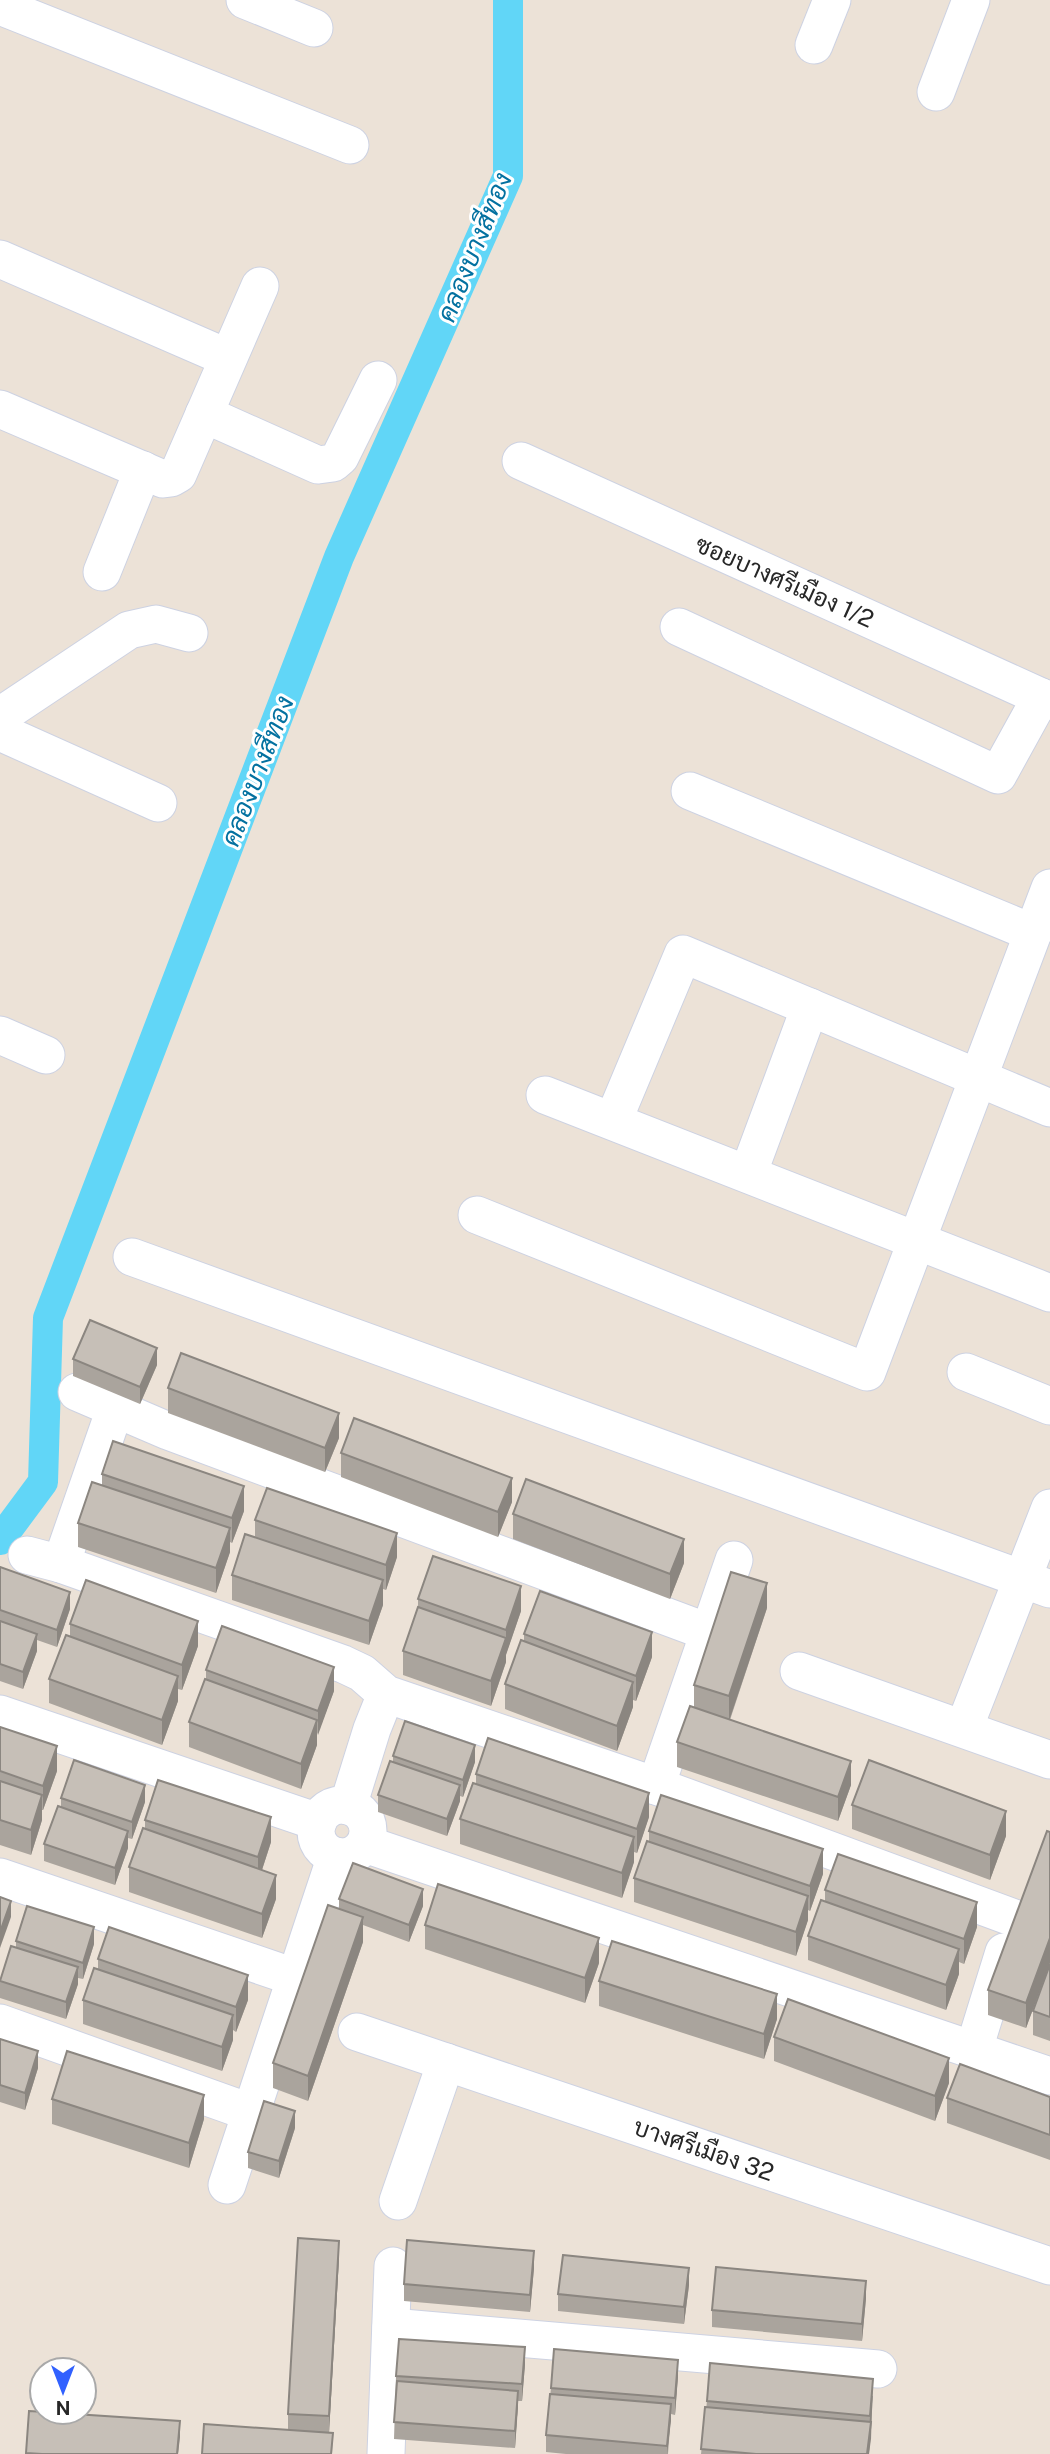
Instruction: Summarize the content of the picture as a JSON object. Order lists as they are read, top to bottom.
{
  "streets": {
    "street": ["ซอยบางศรีเมือง 1/2", "บางศรีเมือง 32"]
  },
  "water": ["คลองบางสีทอง"],
  "north": "bottom"
}
